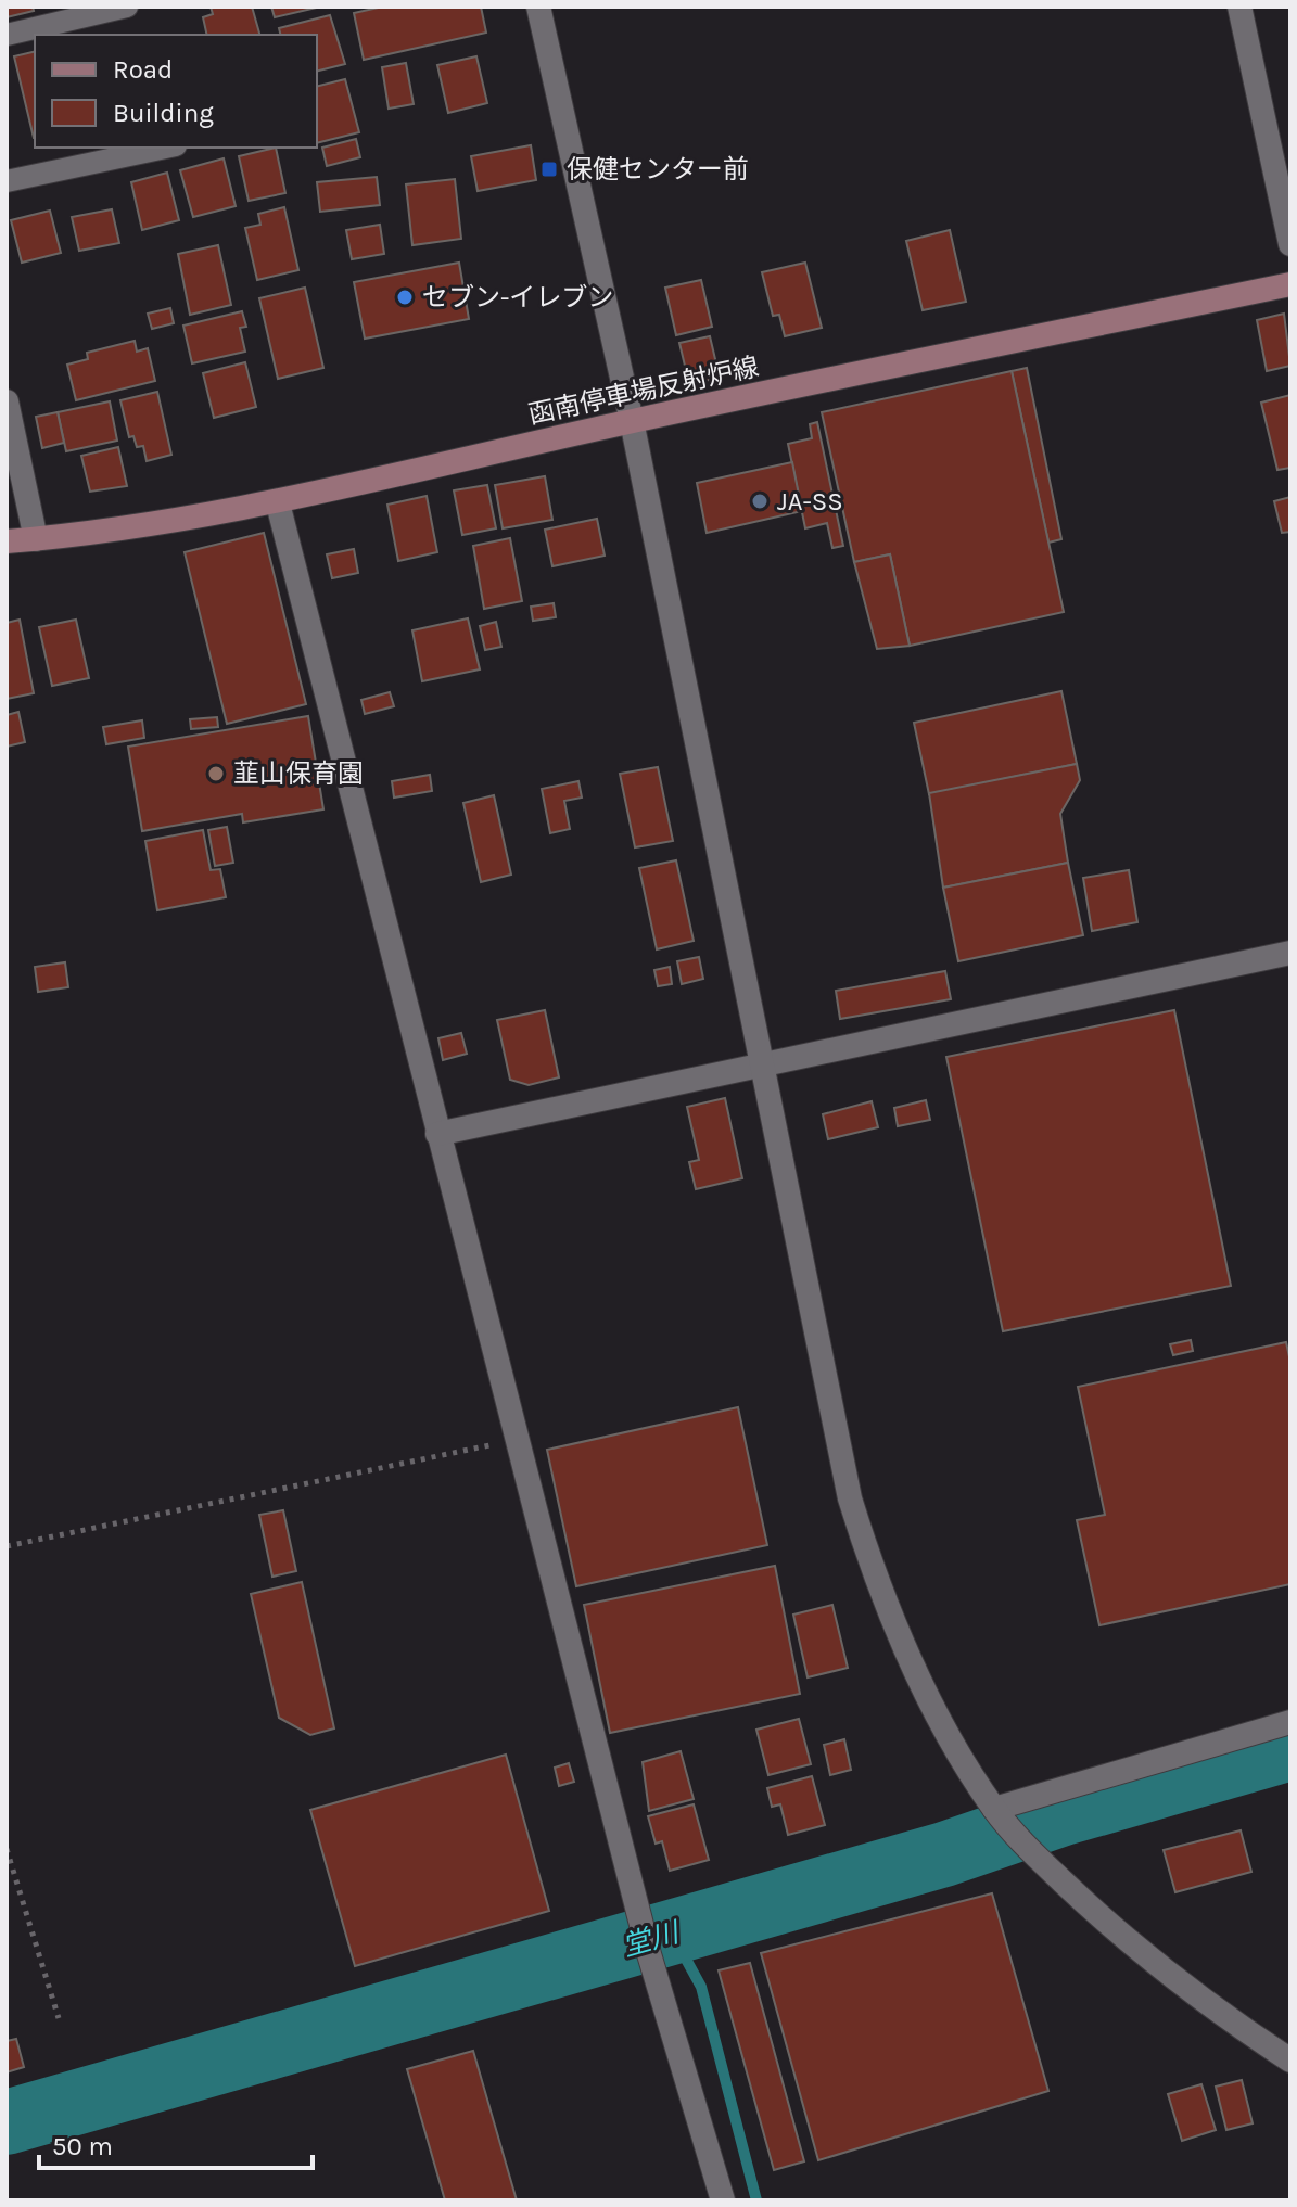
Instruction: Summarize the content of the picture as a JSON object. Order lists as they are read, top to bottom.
{
  "streets": {
    "main road": ["函南停車場反射炉線"]
  },
  "water": ["堂川"],
  "places": {
    "transit": ["保健センター前"],
    "other": ["セブン-イレブン", "JA-SS", "韮山保育園"]
  },
  "legend": ["Road", "Building"],
  "scale_bar": "50 m"
}
